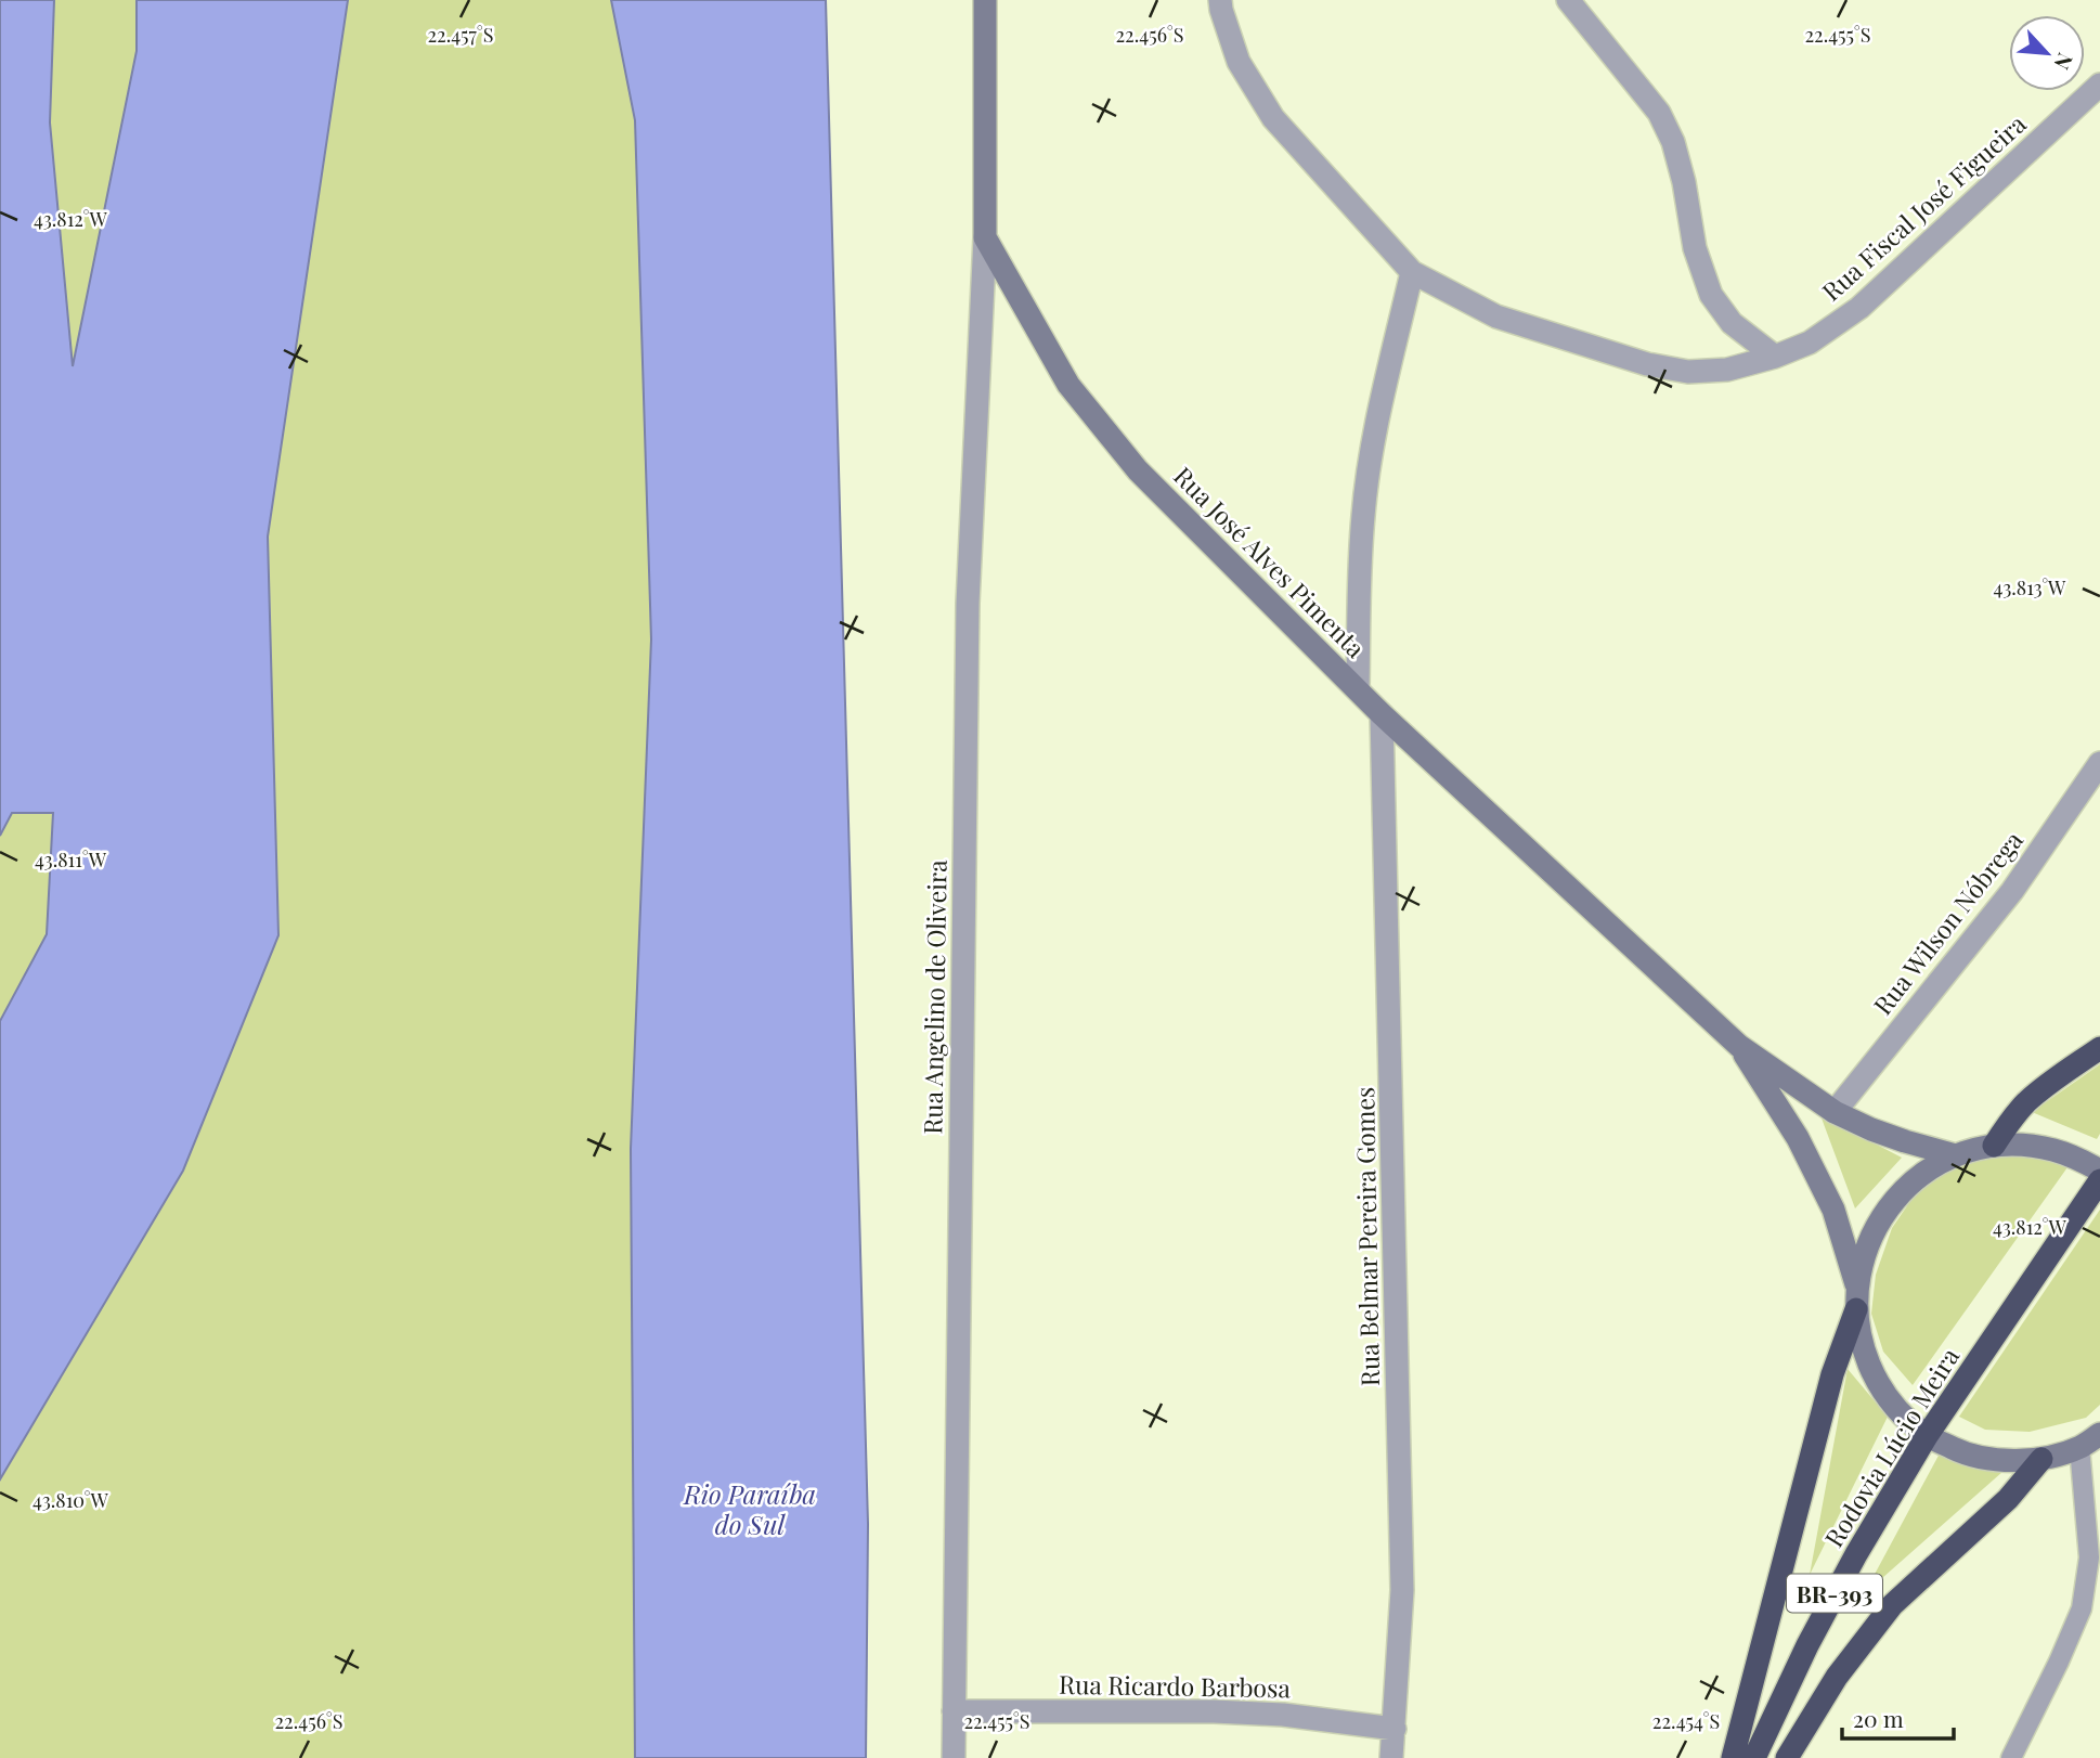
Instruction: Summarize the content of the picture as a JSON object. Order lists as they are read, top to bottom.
{
  "streets": {
    "highway": ["Rodovia Lúcio Meira", "BR-393"],
    "street": [
      "Rua Fiscal José Figueira",
      "Rua José Alves Pimenta",
      "Rua Wilson Nóbrega",
      "Rua Angelino de Oliveira",
      "Rua Belmar Pereira Gomes",
      "Rua Ricardo Barbosa"
    ]
  },
  "crossings": [
    ["Rua José Alves Pimenta", "Rua Wilson Nóbrega"],
    ["Rua José Alves Pimenta", "Rua Angelino de Oliveira"],
    ["Rua José Alves Pimenta", "Rua Belmar Pereira Gomes"],
    ["Rua Angelino de Oliveira", "Rua Ricardo Barbosa"],
    ["Rua Belmar Pereira Gomes", "Rua Ricardo Barbosa"]
  ],
  "water": ["Rio Paraíba do Sul"],
  "scale_bar": "20 m",
  "north": "bottom right",
  "coordinates": [
    "22.457°S",
    "22.456°S",
    "22.455°S",
    "43.812°W",
    "43.813°W",
    "43.811°W",
    "43.810°W",
    "22.454°S"
  ]
}
